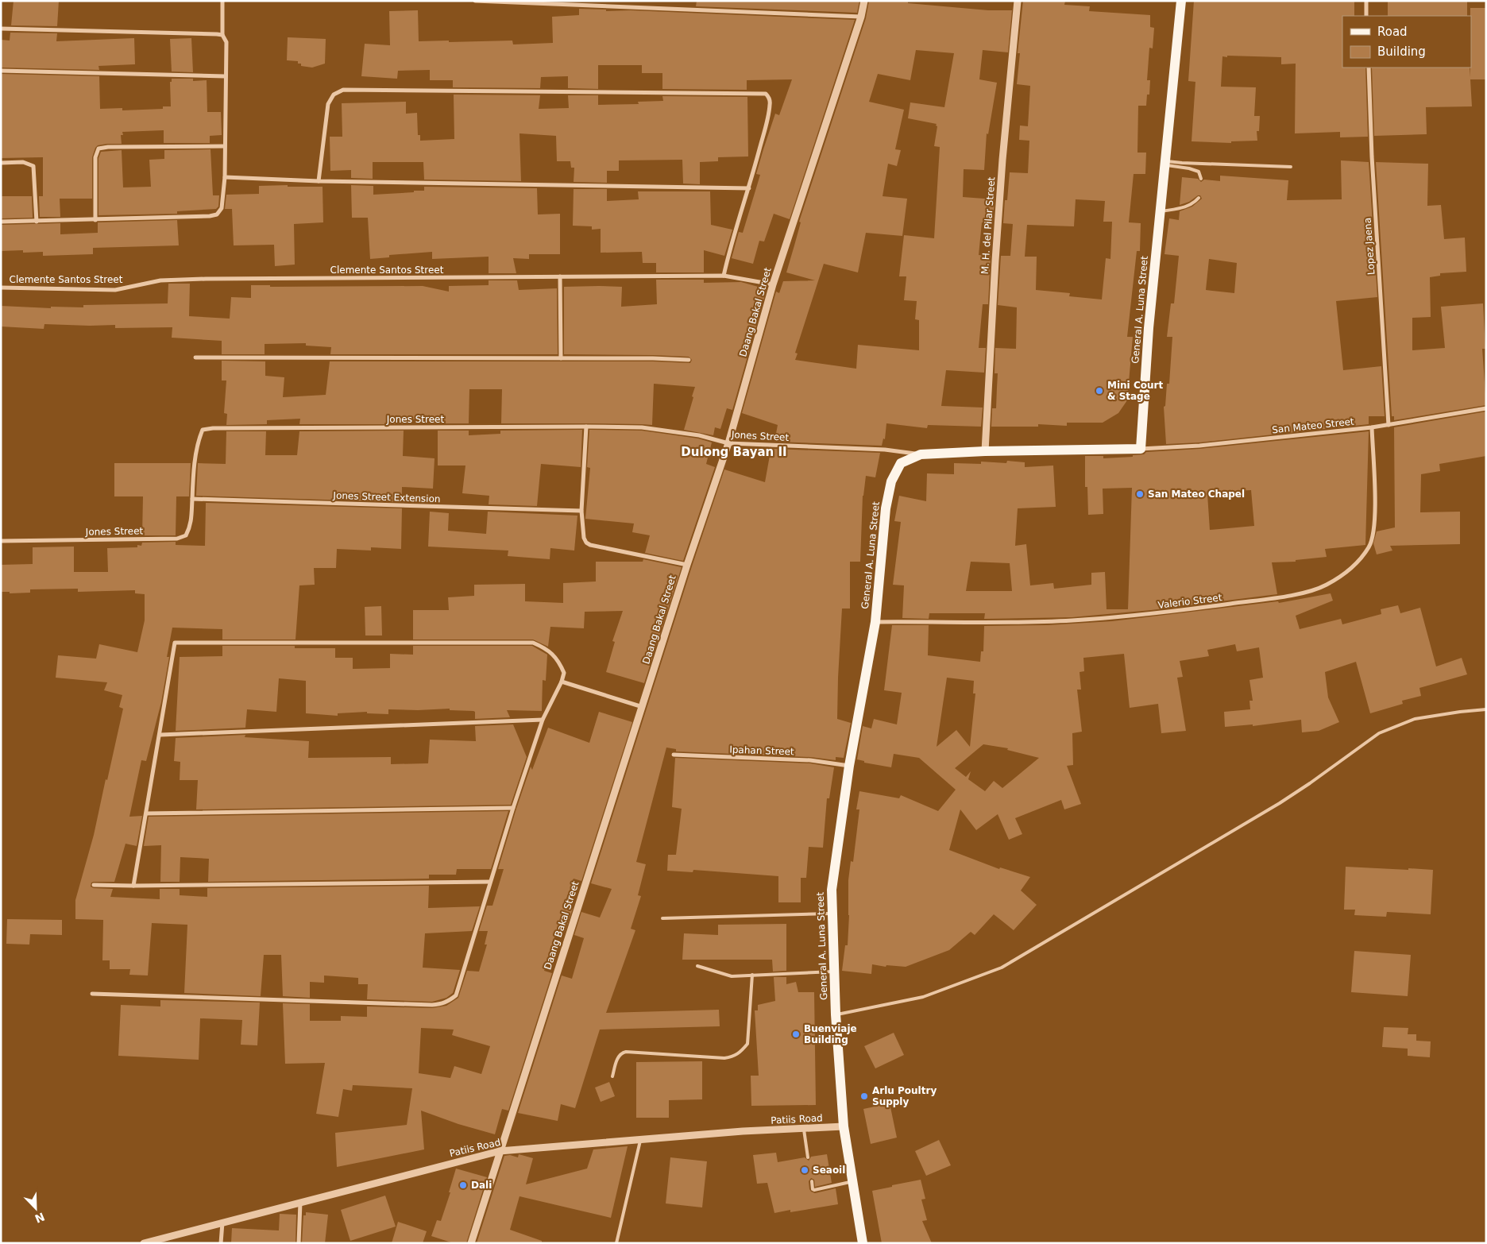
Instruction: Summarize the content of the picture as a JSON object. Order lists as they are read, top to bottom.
{
  "streets": {
    "main road": ["General A. Luna Street"],
    "street": [
      "M. H. del Pilar Street",
      "Lopez Jaena",
      "Clemente Santos Street",
      "Daang Bakal Street",
      "Jones Street",
      "San Mateo Street",
      "Jones Street Extension",
      "Valerio Street",
      "Ipahan Street",
      "Patiis Road"
    ]
  },
  "crossings": [
    ["M. H. del Pilar Street", "General A. Luna Street"],
    ["Lopez Jaena", "San Mateo Street"],
    ["Clemente Santos Street", "Daang Bakal Street"],
    ["General A. Luna Street", "Jones Street"],
    ["General A. Luna Street", "San Mateo Street"],
    ["General A. Luna Street", "Valerio Street"],
    ["General A. Luna Street", "Ipahan Street"],
    ["General A. Luna Street", "Patiis Road"],
    ["Daang Bakal Street", "Jones Street"],
    ["Daang Bakal Street", "Patiis Road"],
    ["Jones Street", "Jones Street Extension"],
    ["San Mateo Street", "Valerio Street"]
  ],
  "districts": ["Dulong Bayan II"],
  "places": [
    "Mini Court & Stage",
    "San Mateo Chapel",
    "Buenviaje Building",
    "Arlu Poultry Supply",
    "Seaoil",
    "Dali"
  ],
  "legend": ["Road", "Building"],
  "north": "bottom right"
}
